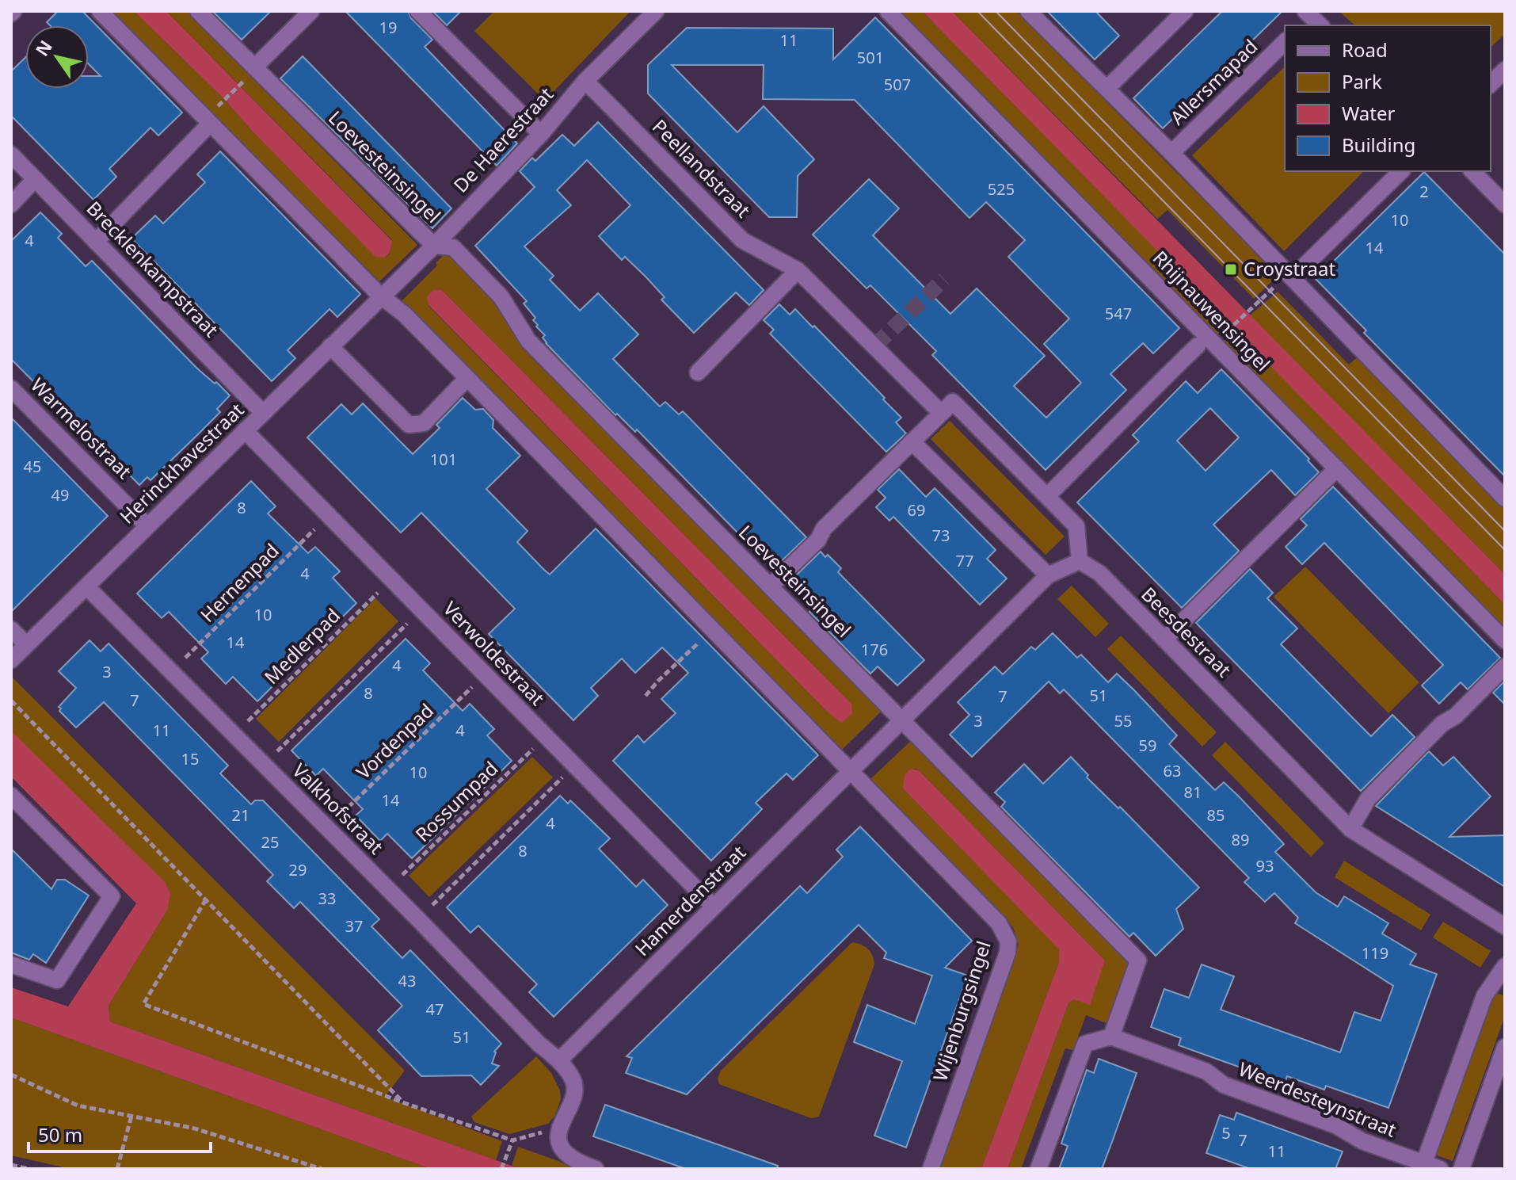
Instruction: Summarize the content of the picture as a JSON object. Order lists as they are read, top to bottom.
{
  "streets": {
    "street": [
      "Allersmapad",
      "De Haerestraat",
      "Loevesteinsingel",
      "Peellandstraat",
      "Brecklenkampstraat",
      "Rhijnauwensingel",
      "Warmelostraat",
      "Herinckhavestraat",
      "Beesdestraat",
      "Verwoldestraat",
      "Valkhofstraat",
      "Hamerdenstraat",
      "Wijenburgsingel",
      "Weerdesteynstraat"
    ],
    "path": [
      "Hernenpad",
      "Medlerpad",
      "Vordenpad",
      "Rossumpad"
    ]
  },
  "crossings": [
    ["De Haerestraat", "Loevesteinsingel"],
    ["De Haerestraat", "Peellandstraat"],
    ["De Haerestraat", "Herinckhavestraat"],
    ["Loevesteinsingel", "Weerdesteynstraat"],
    ["Brecklenkampstraat", "Herinckhavestraat"],
    ["Warmelostraat", "Herinckhavestraat"],
    ["Herinckhavestraat", "Verwoldestraat"],
    ["Herinckhavestraat", "Valkhofstraat"],
    ["Hernenpad", "Verwoldestraat"],
    ["Hernenpad", "Valkhofstraat"],
    ["Medlerpad", "Verwoldestraat"],
    ["Medlerpad", "Valkhofstraat"],
    ["Verwoldestraat", "Vordenpad"],
    ["Verwoldestraat", "Rossumpad"],
    ["Verwoldestraat", "Hamerdenstraat"],
    ["Vordenpad", "Valkhofstraat"],
    ["Rossumpad", "Valkhofstraat"],
    ["Valkhofstraat", "Hamerdenstraat"],
    ["Hamerdenstraat", "Wijenburgsingel"]
  ],
  "places": {
    "transit": ["Croystraat"]
  },
  "house_numbers": [
    "19",
    "11",
    "501",
    "507",
    "525",
    "2",
    "10",
    "4",
    "14",
    "547",
    "101",
    "45",
    "49",
    "8",
    "69",
    "73",
    "77",
    "4",
    "10",
    "14",
    "176",
    "4",
    "3",
    "8",
    "51",
    "7",
    "7",
    "3",
    "55",
    "11",
    "4",
    "59",
    "15",
    "63",
    "10",
    "81",
    "14",
    "21",
    "85",
    "4",
    "89",
    "25",
    "8",
    "93",
    "29",
    "33",
    "37",
    "119",
    "43",
    "47",
    "51",
    "5",
    "7",
    "11"
  ],
  "legend": [
    "Road",
    "Park",
    "Water",
    "Building"
  ],
  "scale_bar": "50 m",
  "north": "top left"
}
